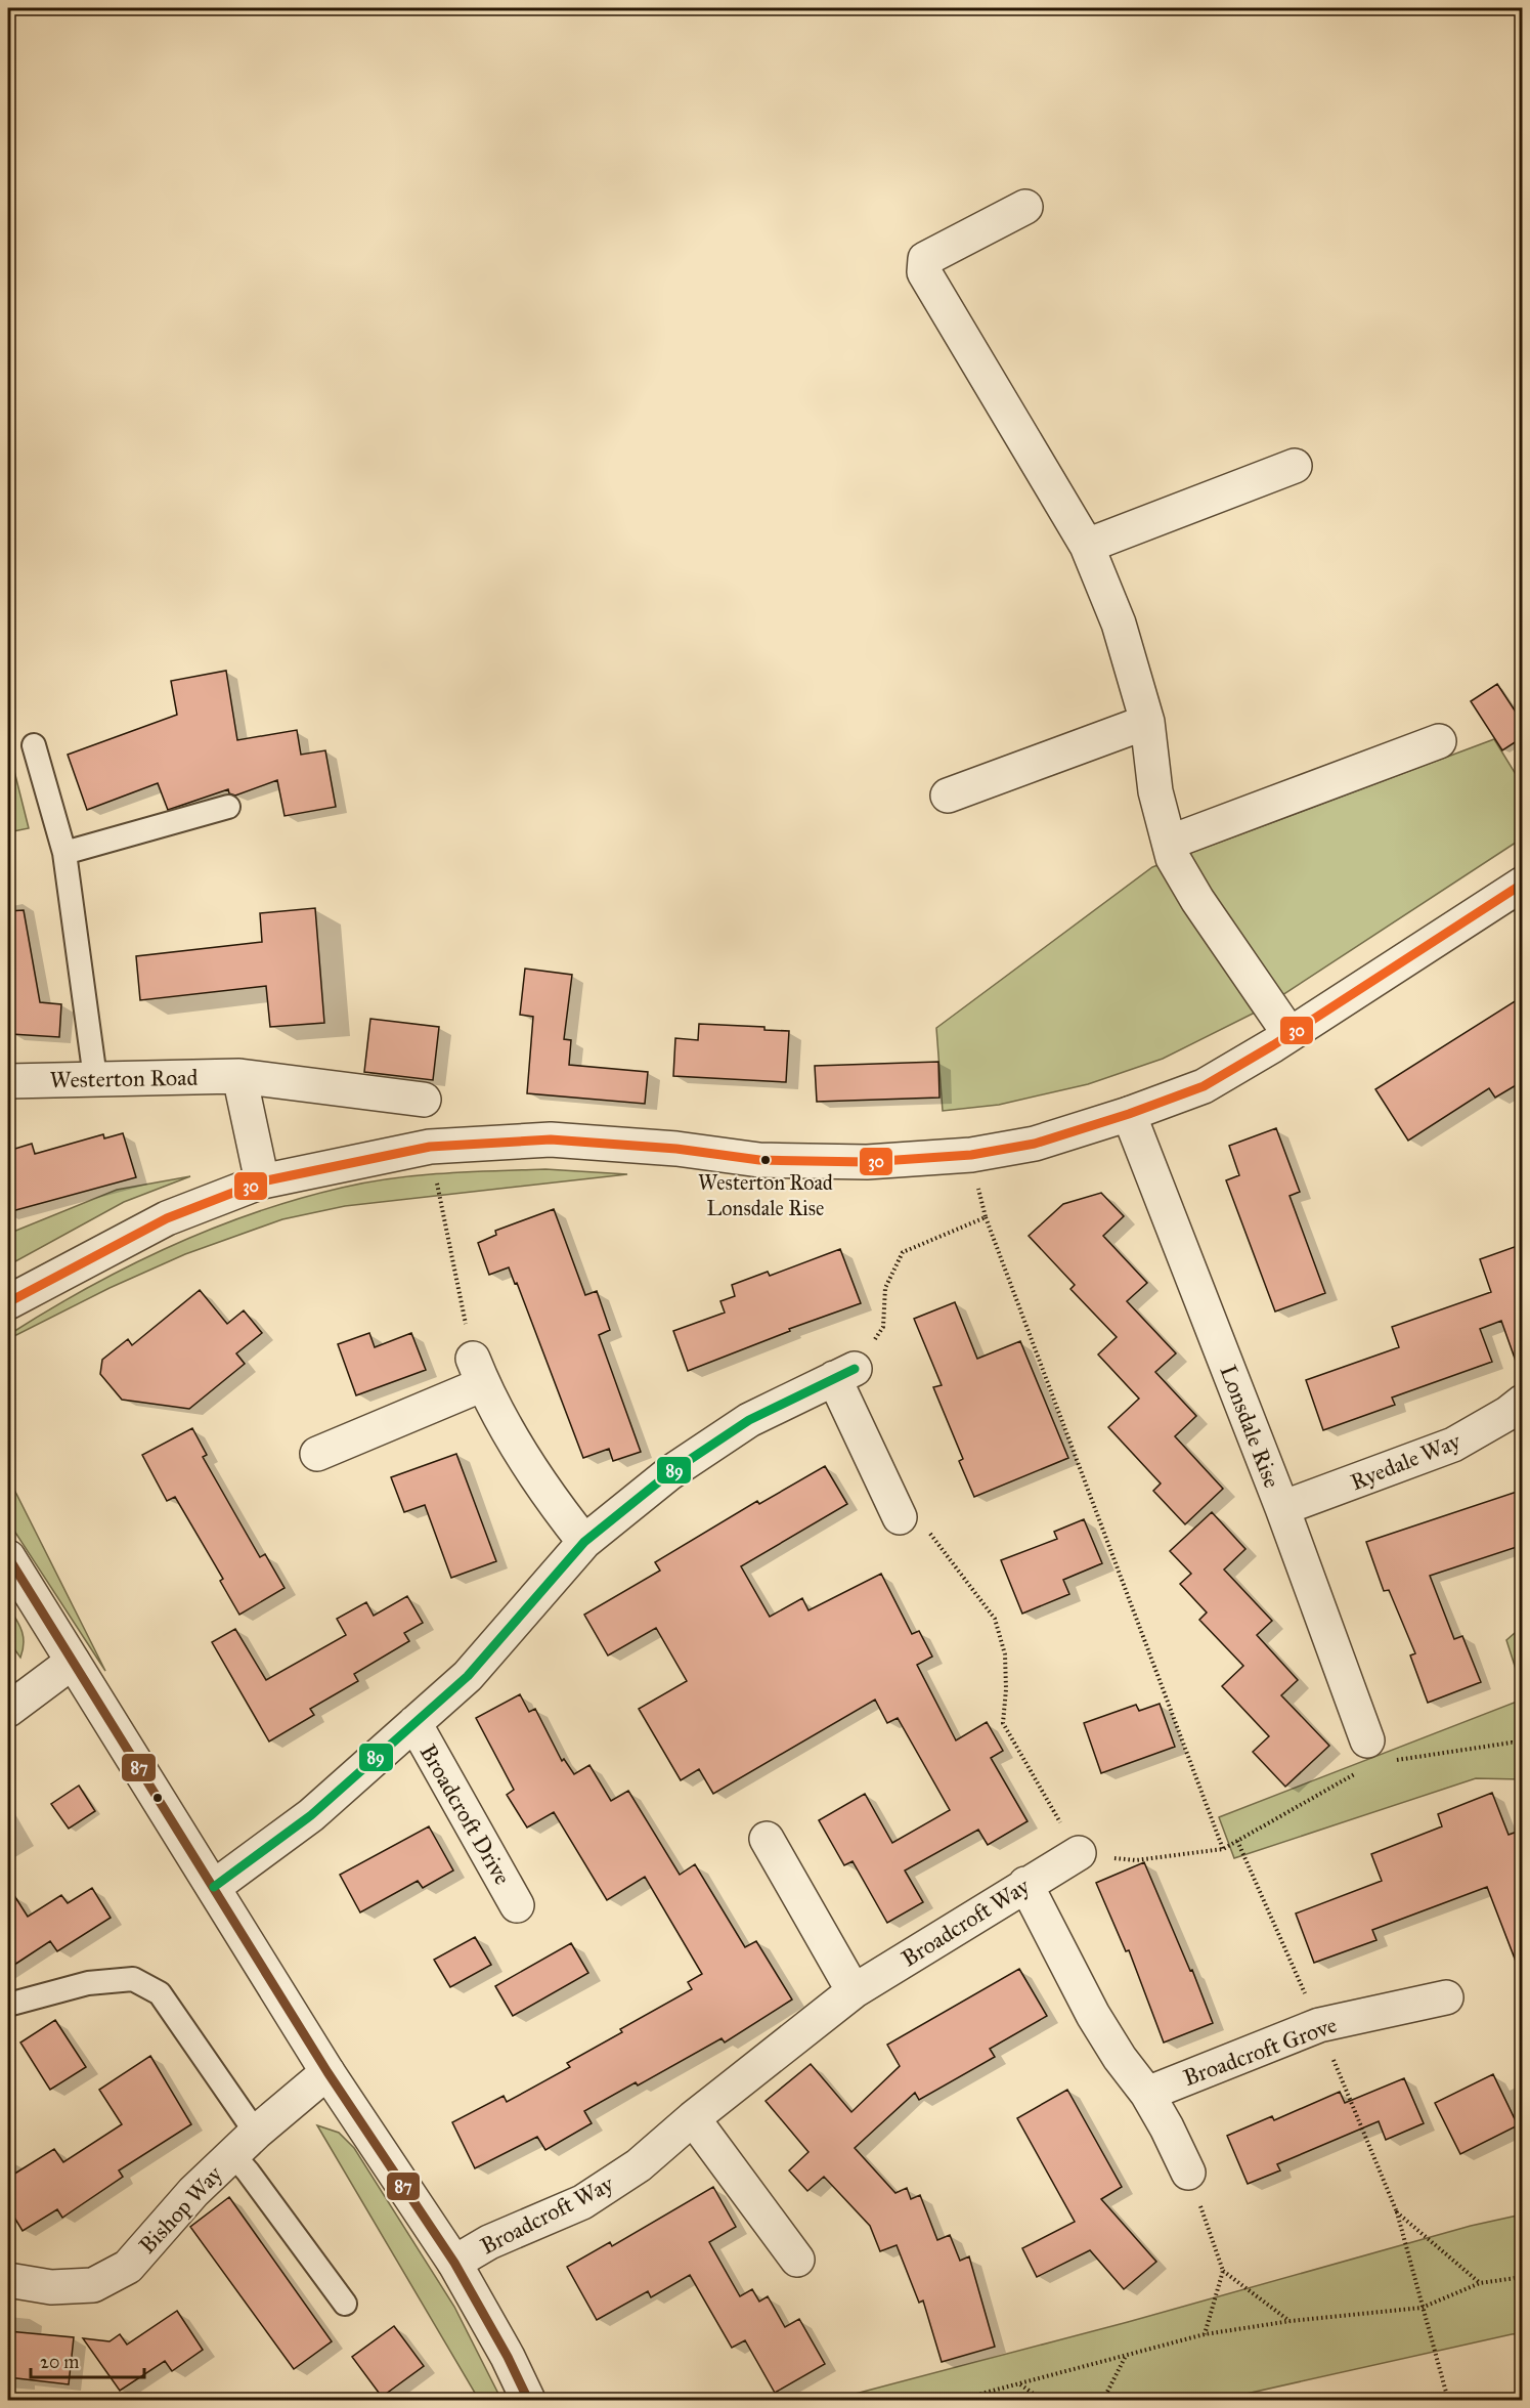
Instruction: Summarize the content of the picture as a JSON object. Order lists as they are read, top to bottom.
{
  "streets": {
    "street": [
      "Westerton Road",
      "Lonsdale Rise",
      "Ryedale Way",
      "Broadcroft Drive",
      "Broadcroft Way",
      "Broadcroft Grove",
      "Bishop Way"
    ]
  },
  "crossings": [
    ["Lonsdale Rise", "Ryedale Way"]
  ],
  "places": ["Westerton Road Lonsdale Rise"],
  "lines": ["transit line 30", "transit line 89", "transit line 87"],
  "scale_bar": "20 m"
}
